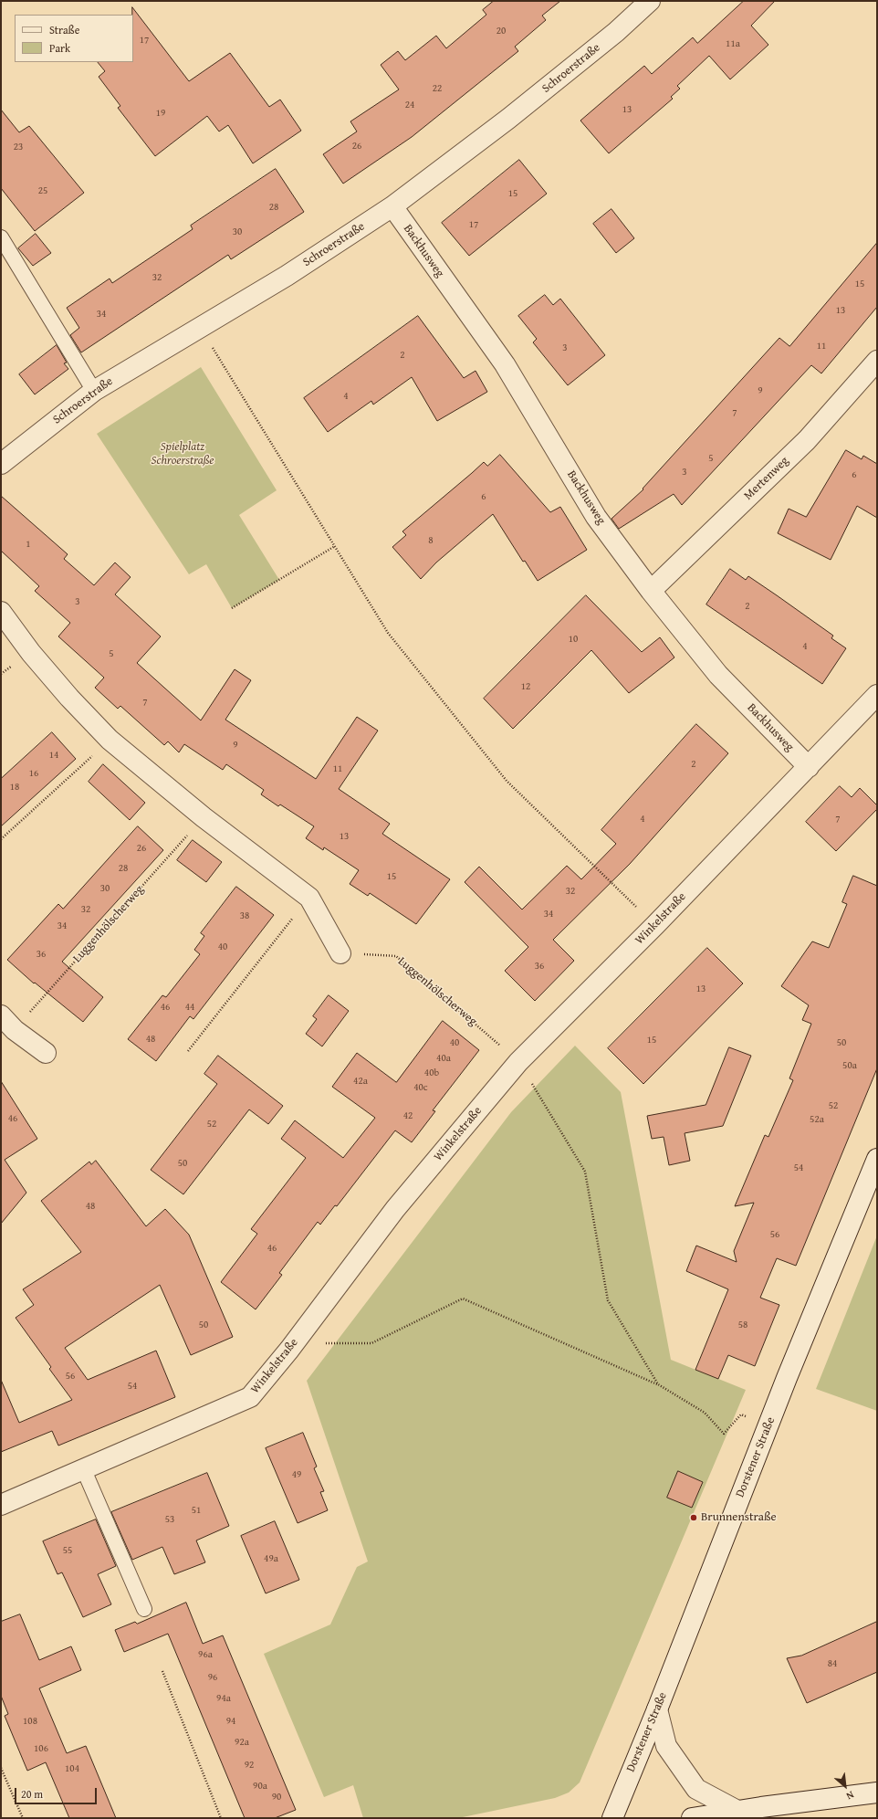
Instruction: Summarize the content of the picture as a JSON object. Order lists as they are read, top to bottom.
{
  "streets": {
    "street": [
      "Schroerstraße",
      "Backhusweg",
      "Mertenweg",
      "Winkelstraße",
      "Dorstener Straße"
    ],
    "path": ["Luggenhölscherweg"]
  },
  "crossings": [
    ["Schroerstraße", "Backhusweg"],
    ["Backhusweg", "Mertenweg"],
    ["Backhusweg", "Winkelstraße"],
    ["Winkelstraße", "Luggenhölscherweg"]
  ],
  "parks": ["Spielplatz Schroerstraße"],
  "places": ["Brunnenstraße"],
  "house_numbers": [
    "20",
    "17",
    "11a",
    "22",
    "24",
    "13",
    "19",
    "26",
    "23",
    "25",
    "15",
    "28",
    "17",
    "30",
    "32",
    "15",
    "13",
    "34",
    "11",
    "3",
    "2",
    "9",
    "4",
    "7",
    "5",
    "3",
    "6",
    "6",
    "8",
    "1",
    "3",
    "2",
    "10",
    "4",
    "5",
    "12",
    "7",
    "9",
    "14",
    "2",
    "11",
    "16",
    "18",
    "4",
    "7",
    "13",
    "26",
    "28",
    "15",
    "30",
    "32",
    "32",
    "34",
    "38",
    "34",
    "40",
    "36",
    "36",
    "13",
    "46",
    "44",
    "48",
    "15",
    "40",
    "50",
    "40a",
    "50a",
    "40b",
    "42a",
    "40c",
    "52",
    "42",
    "46",
    "52a",
    "52",
    "50",
    "54",
    "48",
    "56",
    "46",
    "50",
    "58",
    "56",
    "54",
    "49",
    "51",
    "53",
    "55",
    "49a",
    "96a",
    "84",
    "96",
    "94a",
    "108",
    "94",
    "92a",
    "106",
    "92",
    "104",
    "90a",
    "90"
  ],
  "legend": ["Straße", "Park"],
  "scale_bar": "20 m",
  "north": "bottom right"
}
